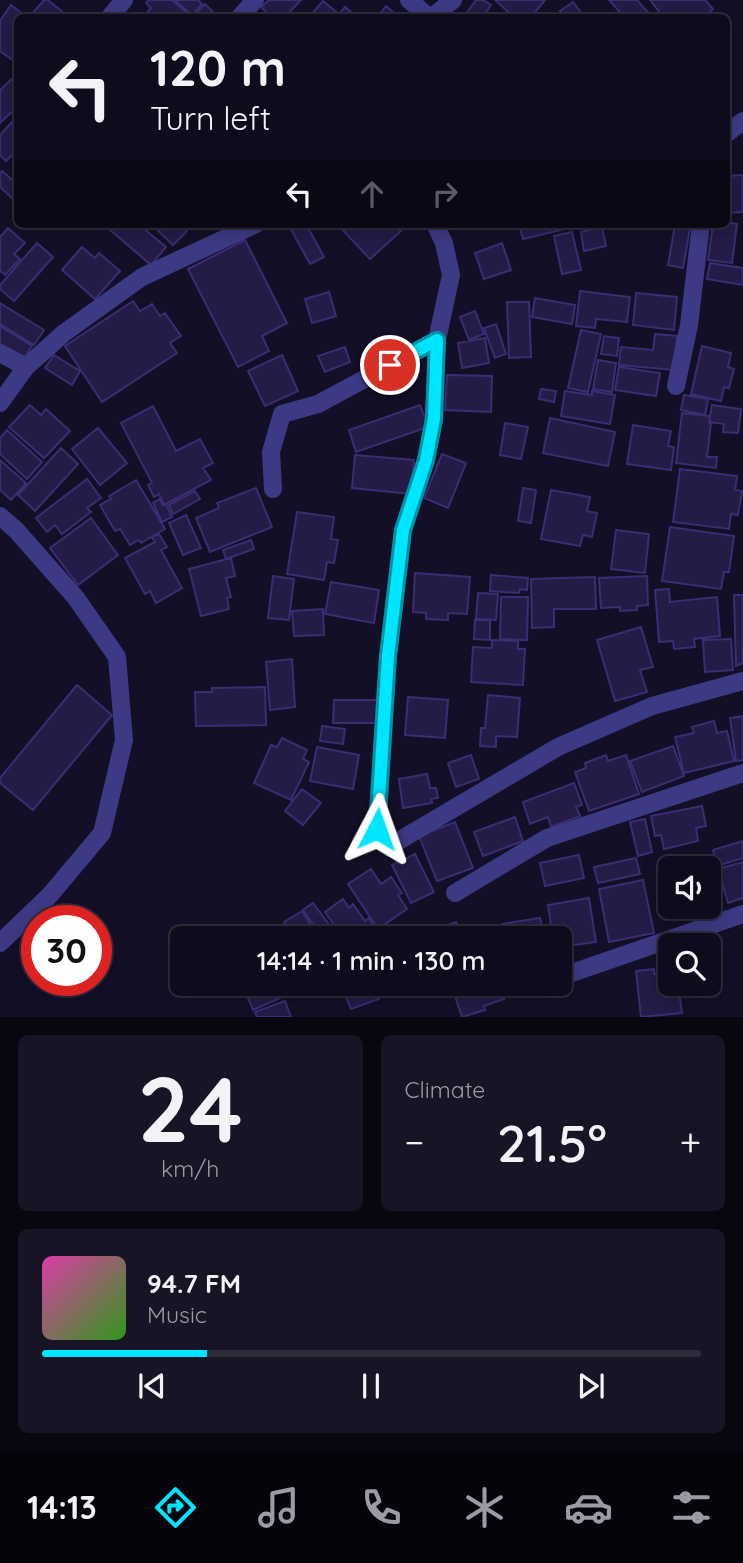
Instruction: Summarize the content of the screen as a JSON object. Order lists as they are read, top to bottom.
{
  "page": {
    "turn": ["120 m", "Turn left"],
    "limit": "30",
    "trip": "14:14 · 1 min · 130 m",
    "tile": [
      ["24", "km/h"],
      "Climate"
    ],
    "heat": ["−", "21.5°", "+"],
    "song": ["94.7 FM", "Music"],
    "tabs": "14:13"
  }
}
